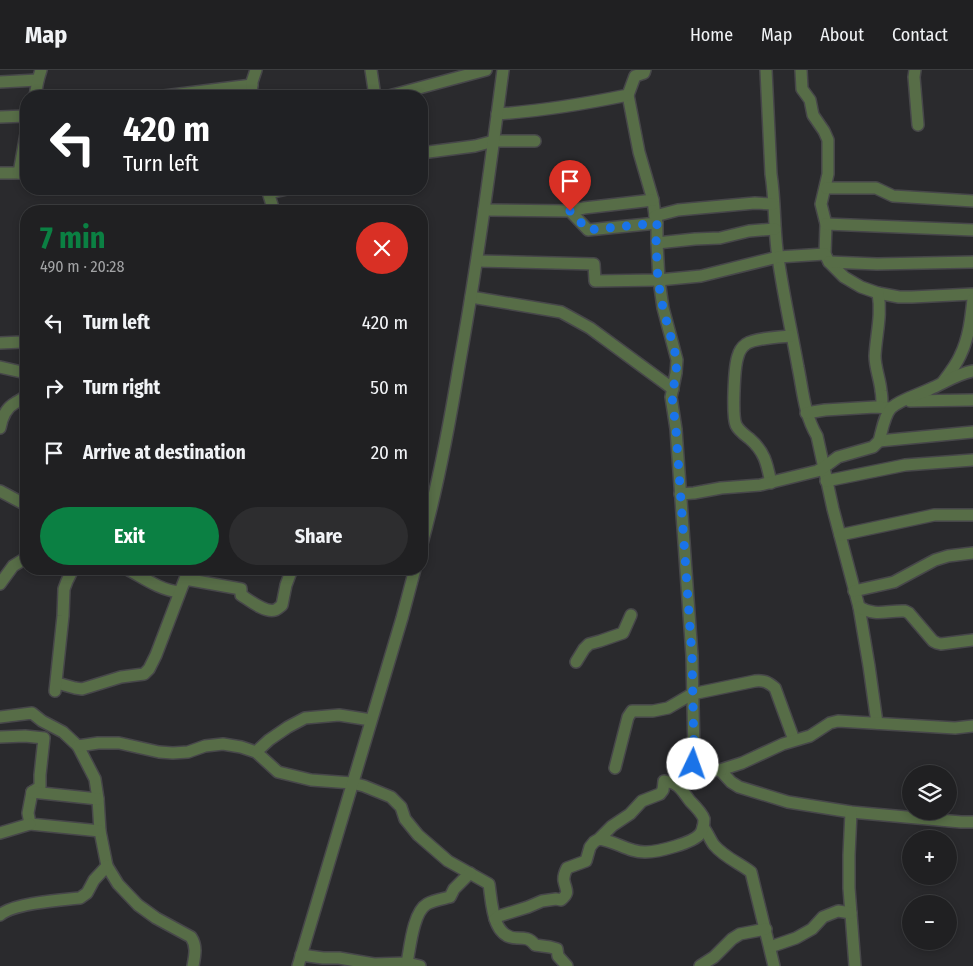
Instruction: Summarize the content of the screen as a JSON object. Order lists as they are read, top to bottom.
{
  "page": {
    "header": "Map",
    "nav": [
      "Home",
      "Map",
      "About",
      "Contact"
    ],
    "turn": ["420 m", "Turn left"],
    "heading": ["7 min", "490 m · 20:28"],
    "list": [
      {
        "name": "Turn left",
        "value": "420 m"
      },
      {
        "name": "Turn right",
        "value": "50 m"
      },
      {
        "name": "Arrive at destination",
        "value": "20 m"
      }
    ],
    "buttons": ["Exit", "Share"],
    "map_buttons": ["+", "−"]
  }
}
